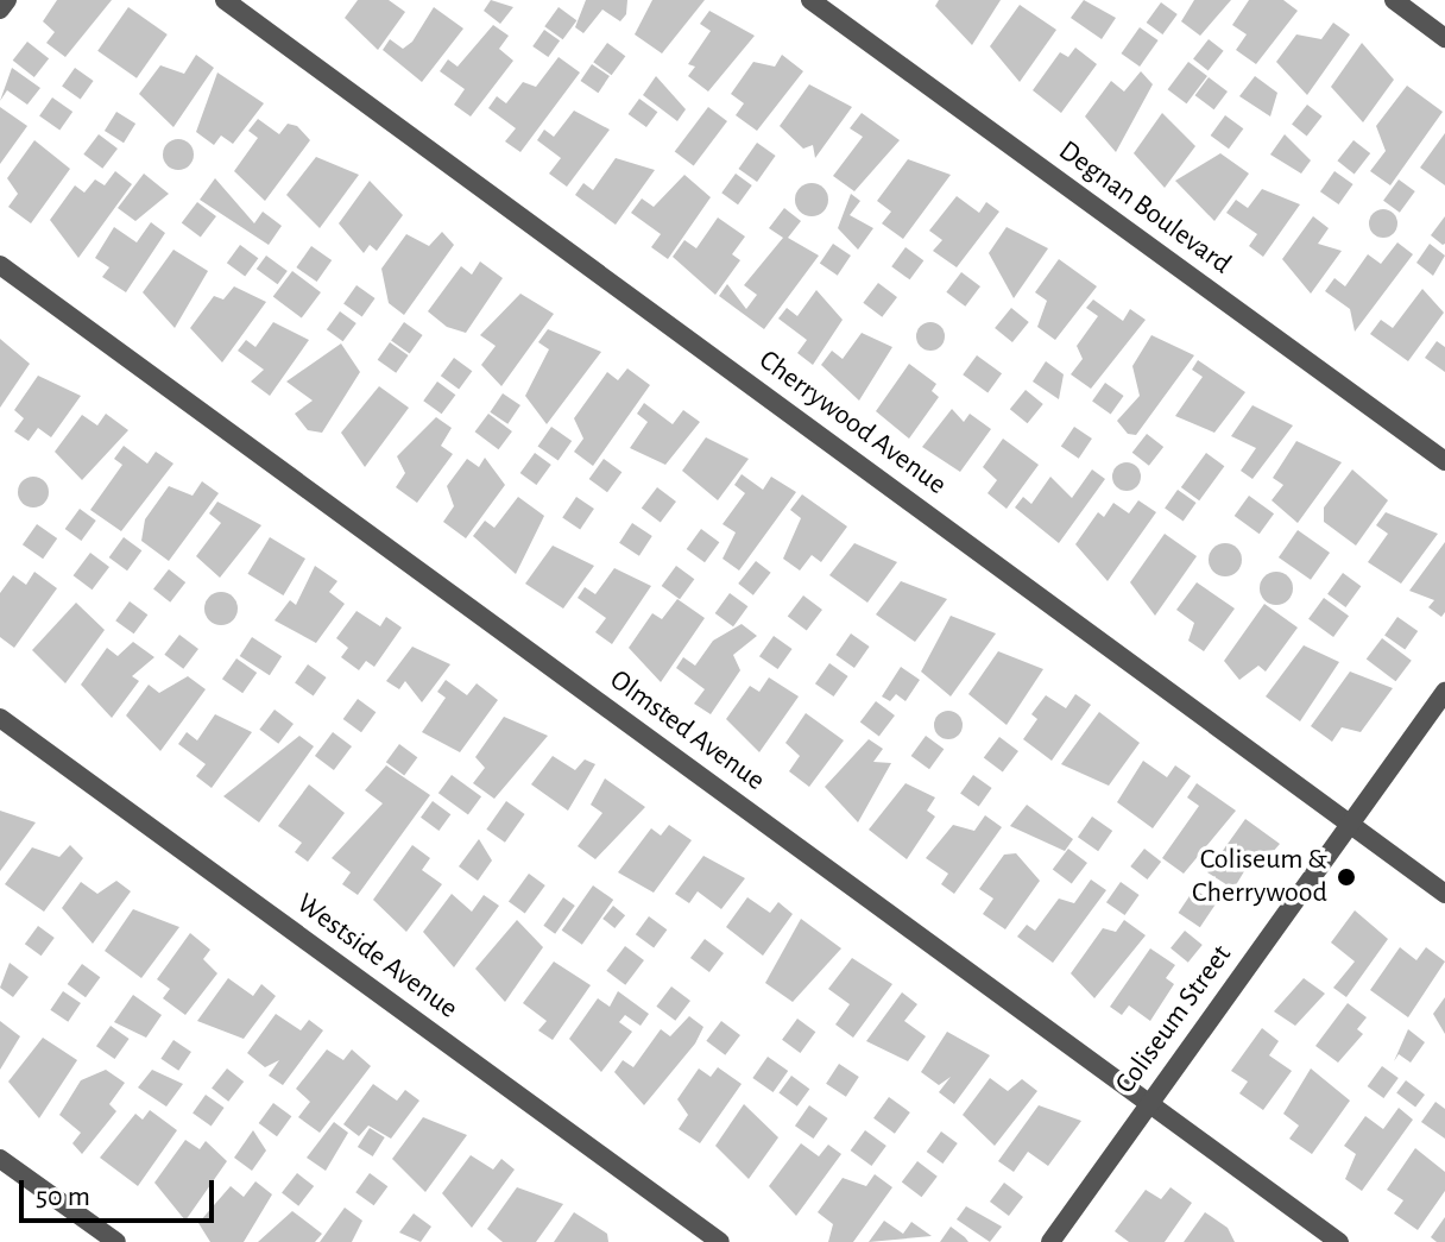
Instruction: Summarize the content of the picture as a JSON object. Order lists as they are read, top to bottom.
{
  "streets": {
    "street": [
      "Degnan Boulevard",
      "Cherrywood Avenue",
      "Olmsted Avenue",
      "Westside Avenue",
      "Coliseum Street"
    ]
  },
  "crossings": [
    ["Cherrywood Avenue", "Coliseum Street"],
    ["Olmsted Avenue", "Coliseum Street"]
  ],
  "places": ["Coliseum & Cherrywood"],
  "scale_bar": "50 m"
}
